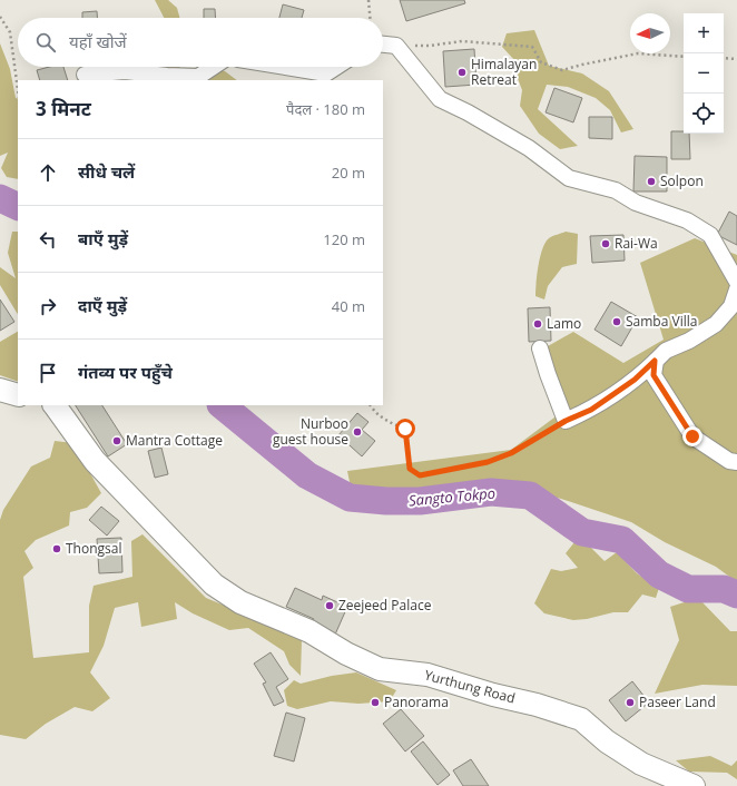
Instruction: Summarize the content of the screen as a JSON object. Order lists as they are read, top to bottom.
{
  "streets": {
    "main road": ["Yurthung Road"]
  },
  "water": ["Sangto Tokpo"],
  "places": [
    "Himalayan Retreat",
    "Solpon",
    "Rai-Wa",
    "Samba Villa",
    "Lamo",
    "Nurboo guest house",
    "Mantra Cottage",
    "Thongsal",
    "Zeejeed Palace",
    "Panorama",
    "Paseer Land"
  ],
  "north": "left",
  "page": {
    "map_buttons": ["+", "−"],
    "search": "यहाँ खोजें",
    "heading": ["3 मिनट", "पैदल · 180 m"],
    "list": [
      ["सीधे चलें", "20 m"],
      ["बाएँ मुड़ें", "120 m"],
      ["दाएँ मुड़ें", "40 m"],
      "गंतव्य पर पहुँचे"
    ]
  }
}
